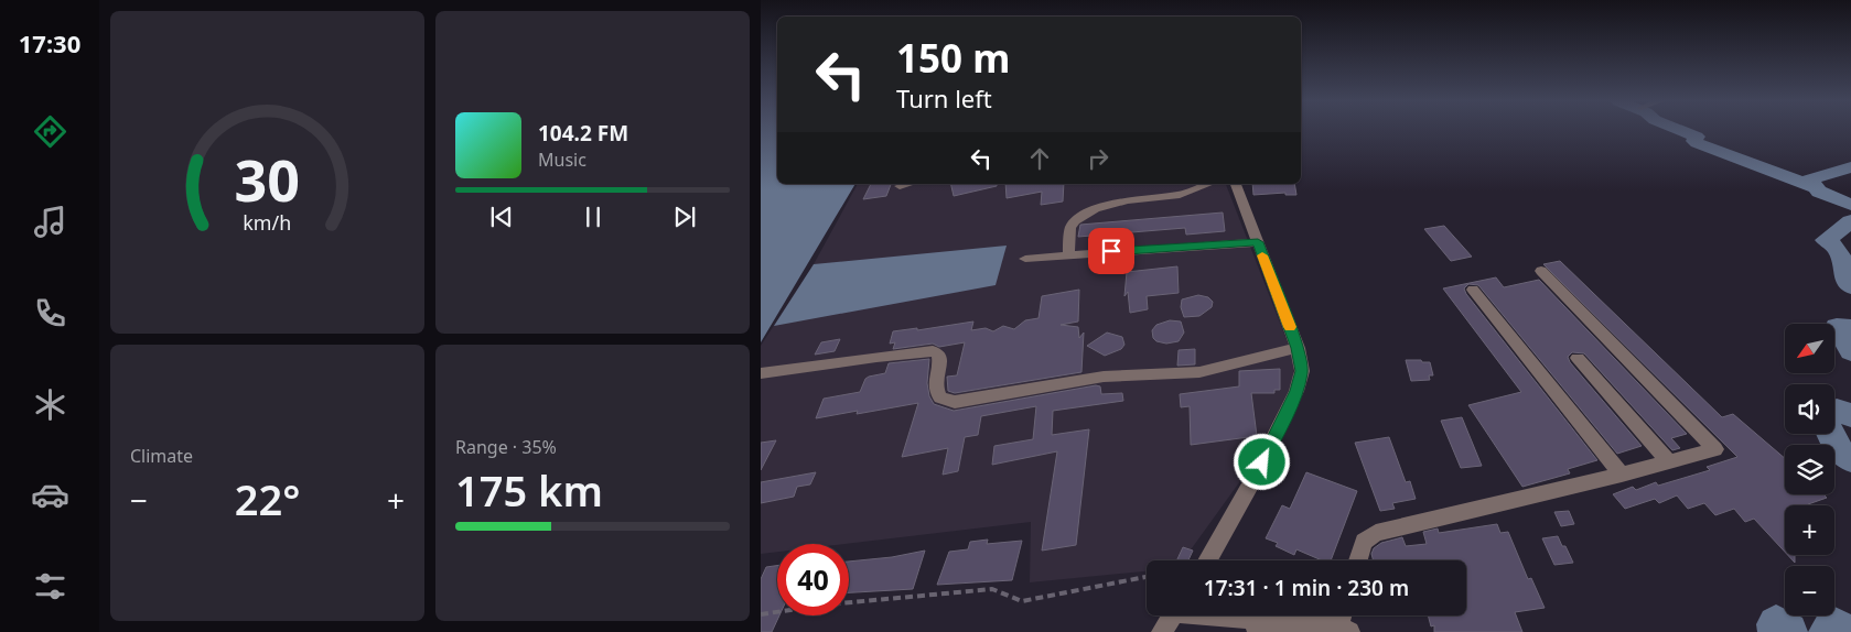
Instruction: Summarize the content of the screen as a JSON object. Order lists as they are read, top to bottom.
{
  "north": "bottom left",
  "page": {
    "tabs": "17:30",
    "turn": ["150 m", "Turn left"],
    "song": ["104.2 FM", "Music"],
    "map_buttons": ["+", "−"],
    "tile": [
      "Climate",
      ["Range · 35%", "175 km"]
    ],
    "heat": ["−", "22°", "+"],
    "limit": "40",
    "trip": "17:31 · 1 min · 230 m",
    "gauge": ["30", "km/h"]
  }
}
